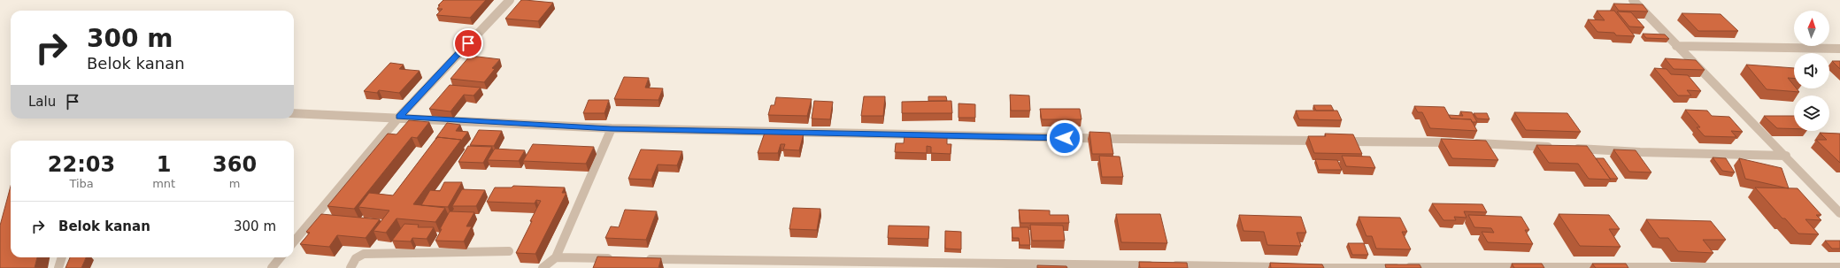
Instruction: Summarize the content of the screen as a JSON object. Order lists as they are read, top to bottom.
{
  "north": "top",
  "page": {
    "turn": ["300 m", "Belok kanan"],
    "then": "Lalu",
    "eta": [
      "22:03",
      "Tiba",
      "1",
      "mnt",
      "360",
      "m"
    ],
    "list": [
      {
        "name": "Belok kanan",
        "value": "300 m"
      }
    ]
  }
}
